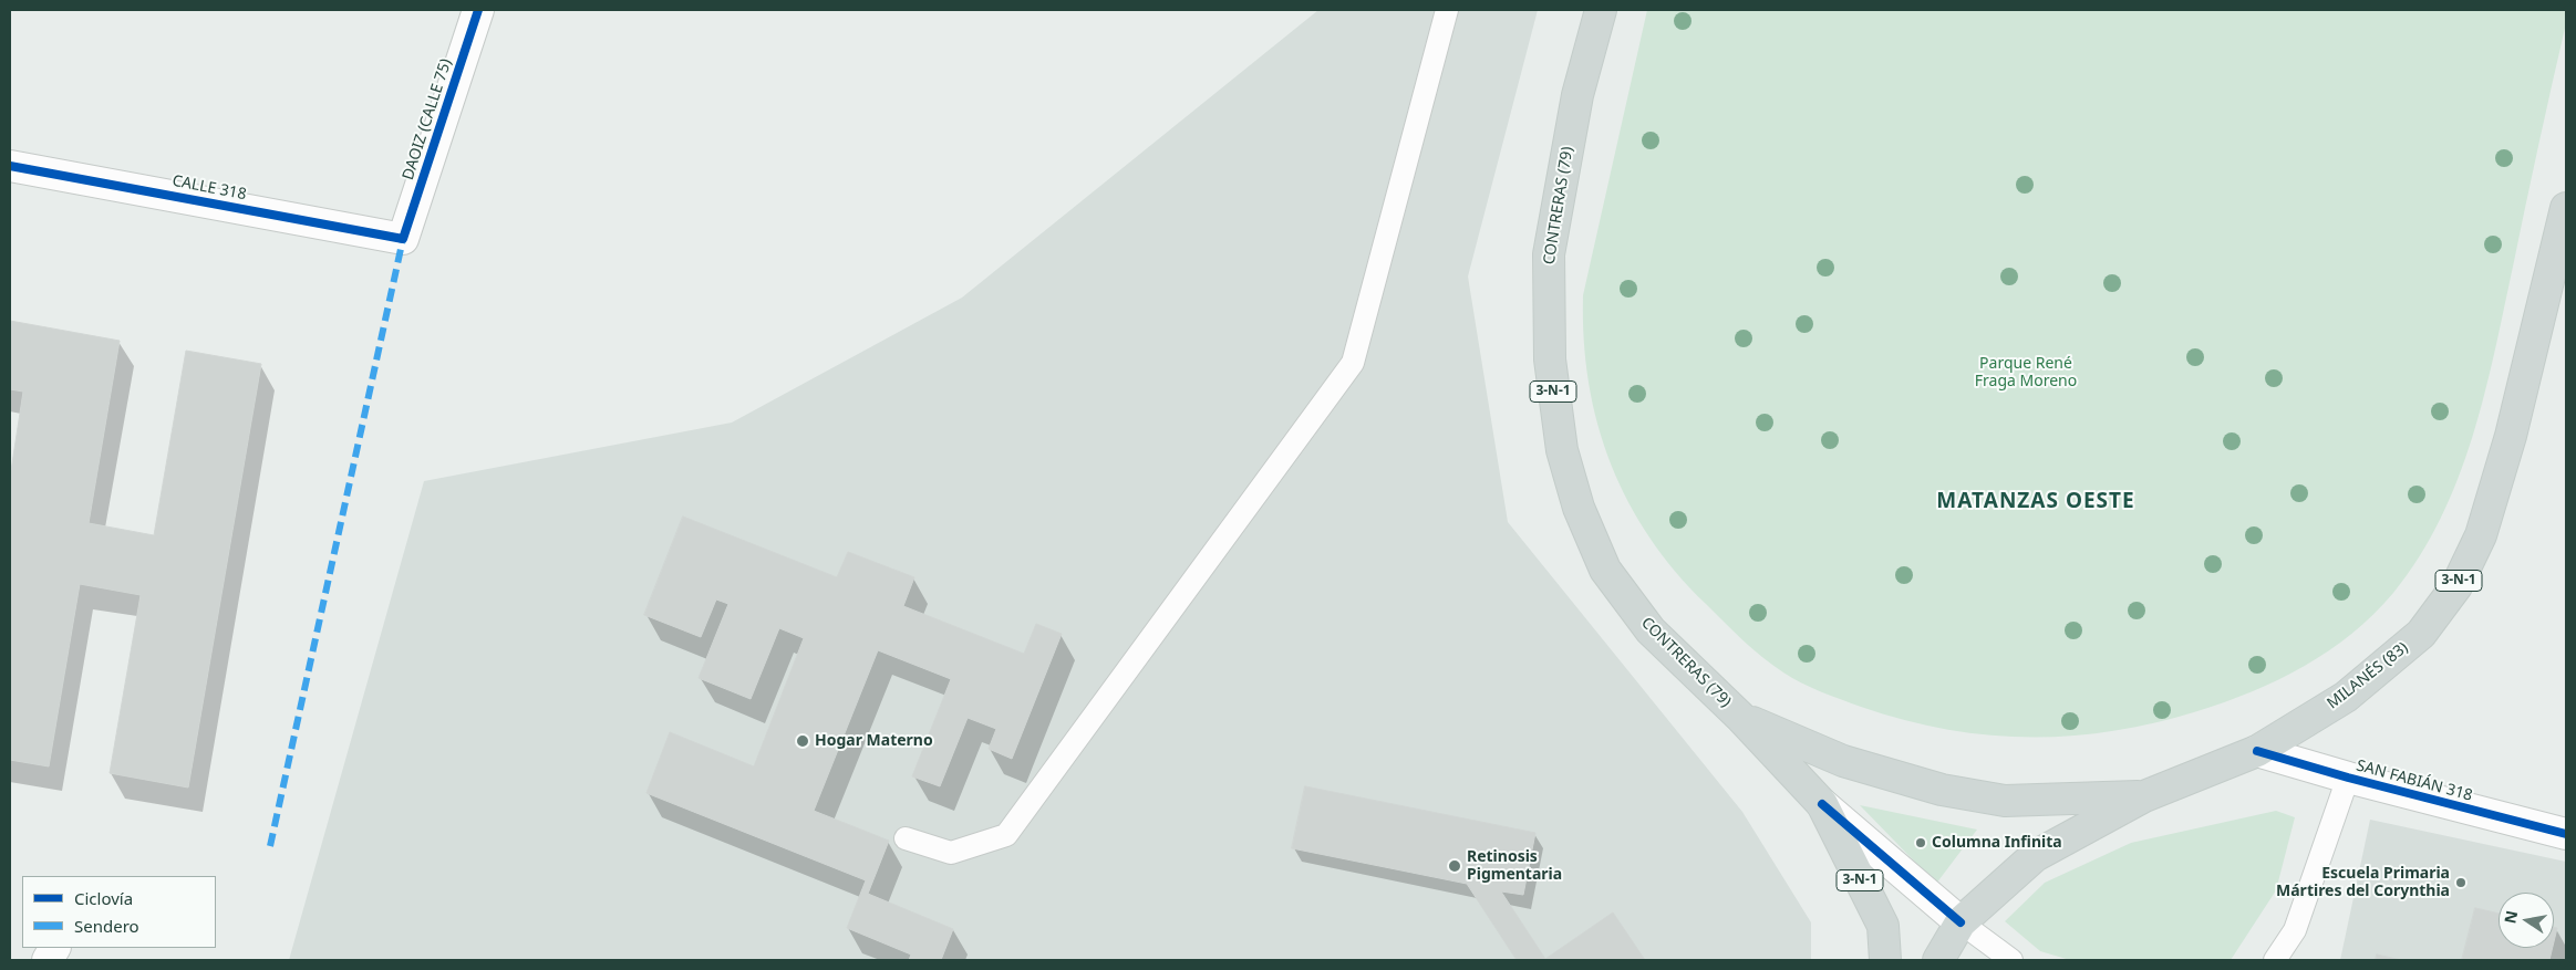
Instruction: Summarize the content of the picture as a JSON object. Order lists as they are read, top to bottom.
{
  "streets": {
    "main road": ["CONTRERAS (79)", "3-N-1", "MILANÉS (83)"],
    "street": ["DAOIZ (CALLE 75)", "CALLE 318", "SAN FABIÁN 318"]
  },
  "crossings": [
    ["DAOIZ (CALLE 75)", "CALLE 318"],
    ["MILANÉS (83)", "SAN FABIÁN 318"]
  ],
  "districts": ["MATANZAS OESTE"],
  "parks": ["Parque René Fraga Moreno"],
  "places": [
    "Hogar Materno",
    "Columna Infinita",
    "Retinosis Pigmentaria",
    "Escuela Primaria Mártires del Corynthia"
  ],
  "legend": ["Ciclovía", "Sendero"],
  "north": "left"
}
